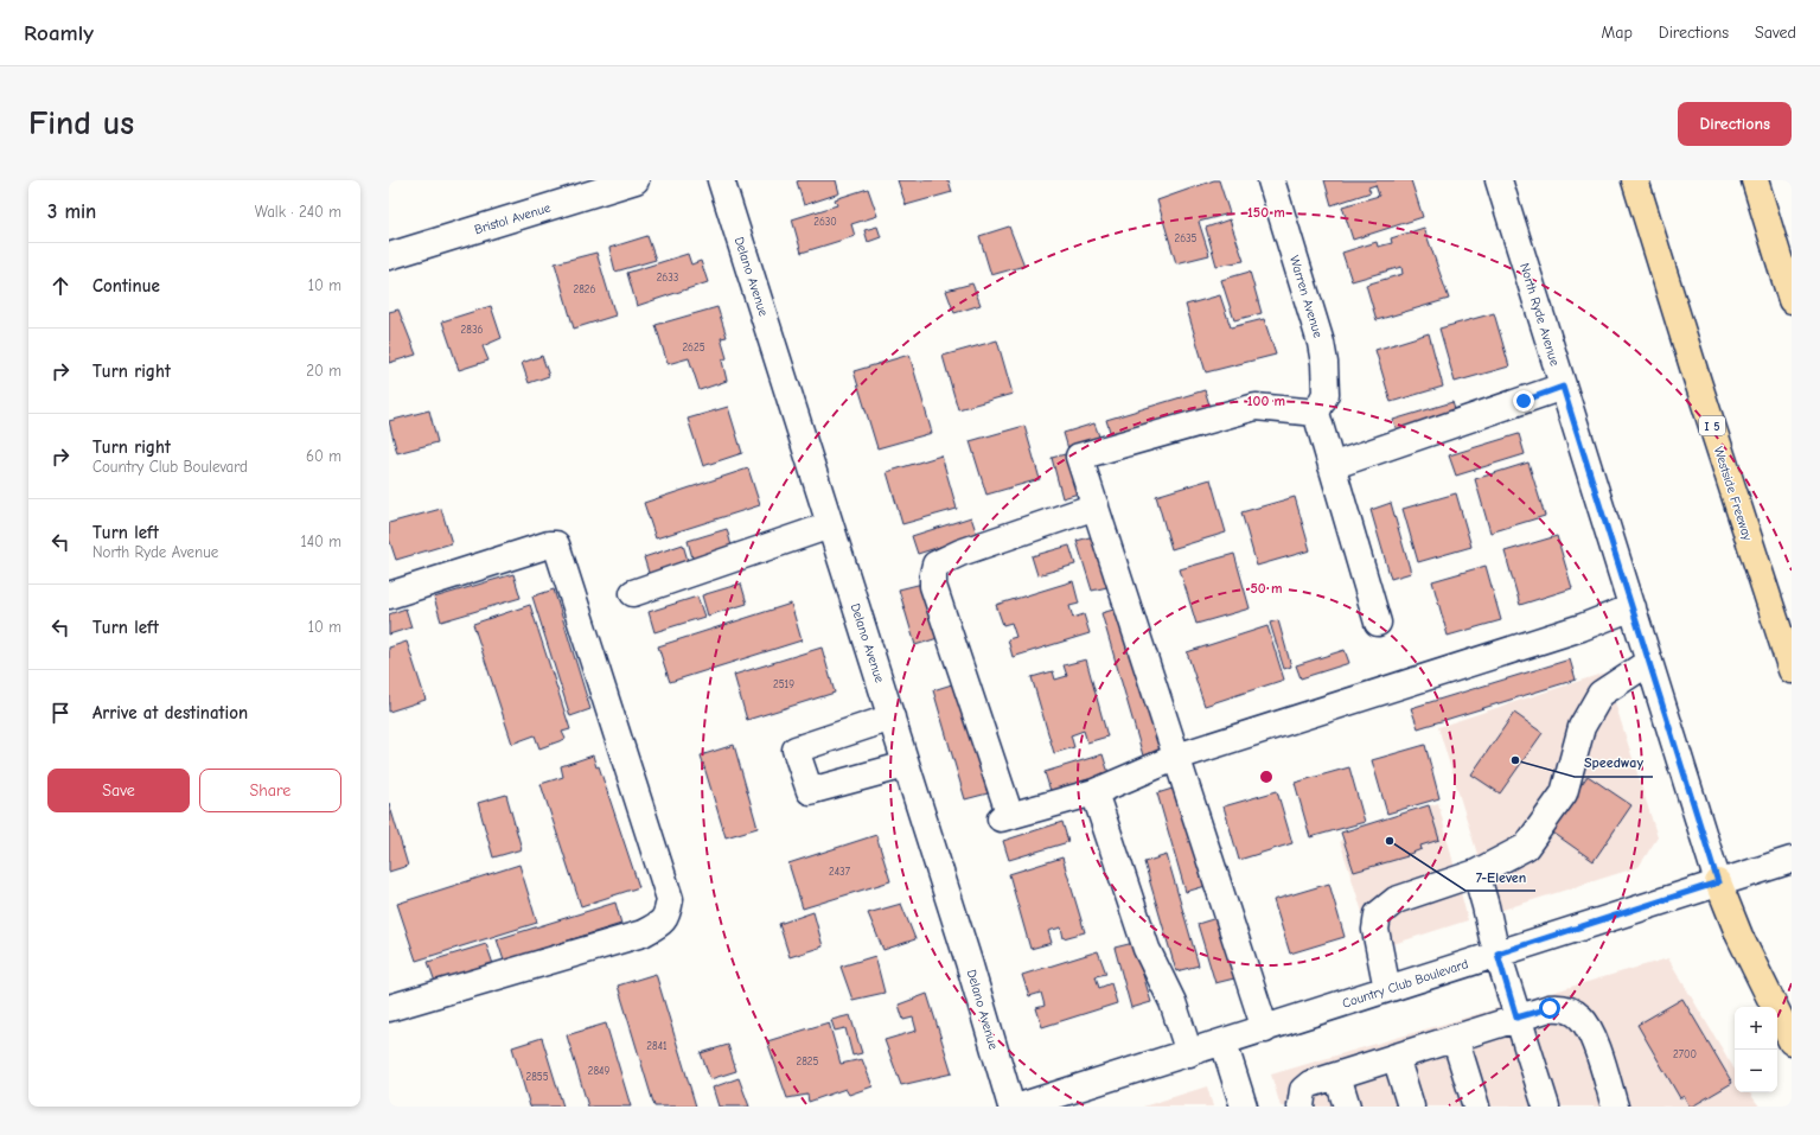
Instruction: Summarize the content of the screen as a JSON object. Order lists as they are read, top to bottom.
{
  "streets": {
    "highway": ["I 5", "Westside Freeway"],
    "street": [
      "Bristol Avenue",
      "Delano Avenue",
      "Warren Avenue",
      "North Ryde Avenue",
      "Country Club Boulevard"
    ]
  },
  "crossings": [
    ["North Ryde Avenue", "Country Club Boulevard"]
  ],
  "places": ["Speedway", "7-Eleven"],
  "house_numbers": [
    "2630",
    "2635",
    "2633",
    "2826",
    "2836",
    "2625",
    "2519",
    "2437",
    "2841",
    "2700",
    "2825",
    "2849",
    "2855"
  ],
  "page": {
    "header": "Roamly",
    "nav": ["Map", "Directions", "Saved"],
    "buttons": [
      "Directions",
      ["Save", "Share"]
    ],
    "title": "Find us",
    "heading": ["3 min", "Walk · 240 m"],
    "list": [
      ["Continue", "10 m"],
      ["Turn right", "20 m"],
      ["Turn right", "Country Club Boulevard", "60 m"],
      ["Turn left", "North Ryde Avenue", "140 m"],
      ["Turn left", "10 m"],
      "Arrive at destination"
    ],
    "map_buttons": ["+", "−"]
  },
  "rings": ["150 m", "100 m", "50 m"]
}
